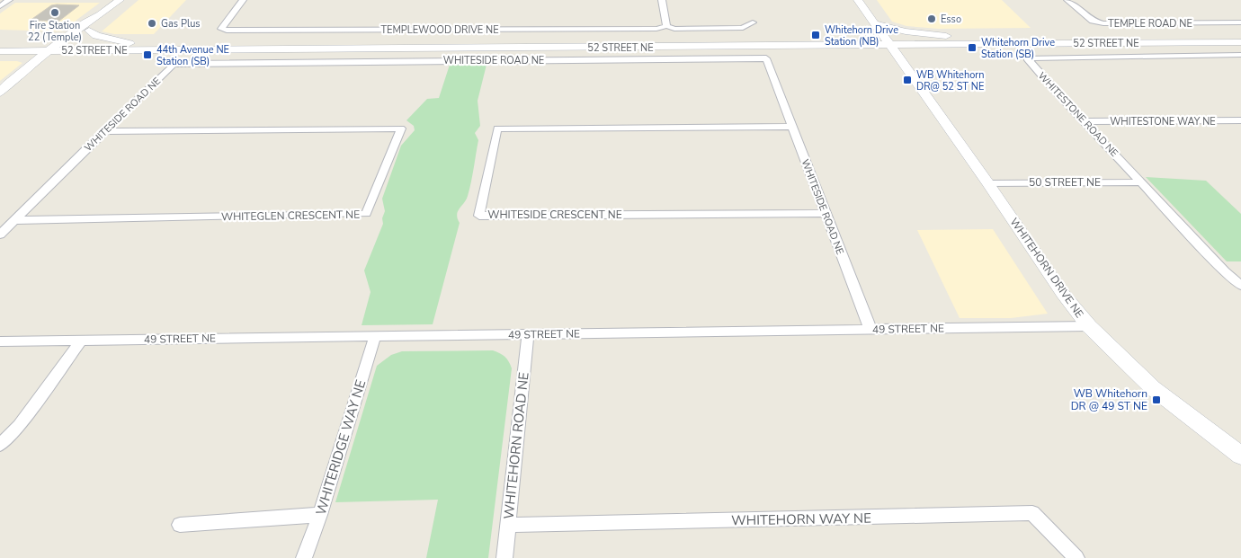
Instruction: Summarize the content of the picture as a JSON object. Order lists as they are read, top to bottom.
{
  "streets": {
    "main road": ["52 STREET NE", "WHITEHORN DRIVE NE"],
    "street": [
      "TEMPLE ROAD NE",
      "TEMPLEWOOD DRIVE NE",
      "WHITESIDE ROAD NE",
      "WHITESTONE ROAD NE",
      "WHITESTONE WAY NE",
      "50 STREET NE",
      "WHITESIDE CRESCENT NE",
      "WHITEGLEN CRESCENT NE",
      "49 STREET NE",
      "WHITEHORN ROAD NE",
      "WHITERIDGE WAY NE",
      "WHITEHORN WAY NE"
    ]
  },
  "crossings": [
    ["52 STREET NE", "WHITEHORN DRIVE NE"],
    ["WHITESIDE ROAD NE", "WHITESIDE CRESCENT NE"],
    ["WHITESIDE ROAD NE", "WHITEGLEN CRESCENT NE"],
    ["WHITESIDE ROAD NE", "49 STREET NE"],
    ["WHITESTONE ROAD NE", "WHITESTONE WAY NE"],
    ["WHITESTONE ROAD NE", "50 STREET NE"],
    ["50 STREET NE", "WHITEHORN DRIVE NE"],
    ["WHITEHORN DRIVE NE", "49 STREET NE"],
    ["49 STREET NE", "WHITEHORN ROAD NE"],
    ["49 STREET NE", "WHITERIDGE WAY NE"],
    ["WHITEHORN ROAD NE", "WHITEHORN WAY NE"]
  ],
  "places": {
    "other": ["Fire Station 22 (Temple)", "Esso", "Gas Plus"],
    "transit": [
      "Whitehorn Drive Station (NB)",
      "Whitehorn Drive Station (SB)",
      "44th Avenue NE Station (SB)",
      "WB Whitehorn DR@ 52 ST NE",
      "WB Whitehorn DR @ 49 ST NE"
    ]
  }
}
